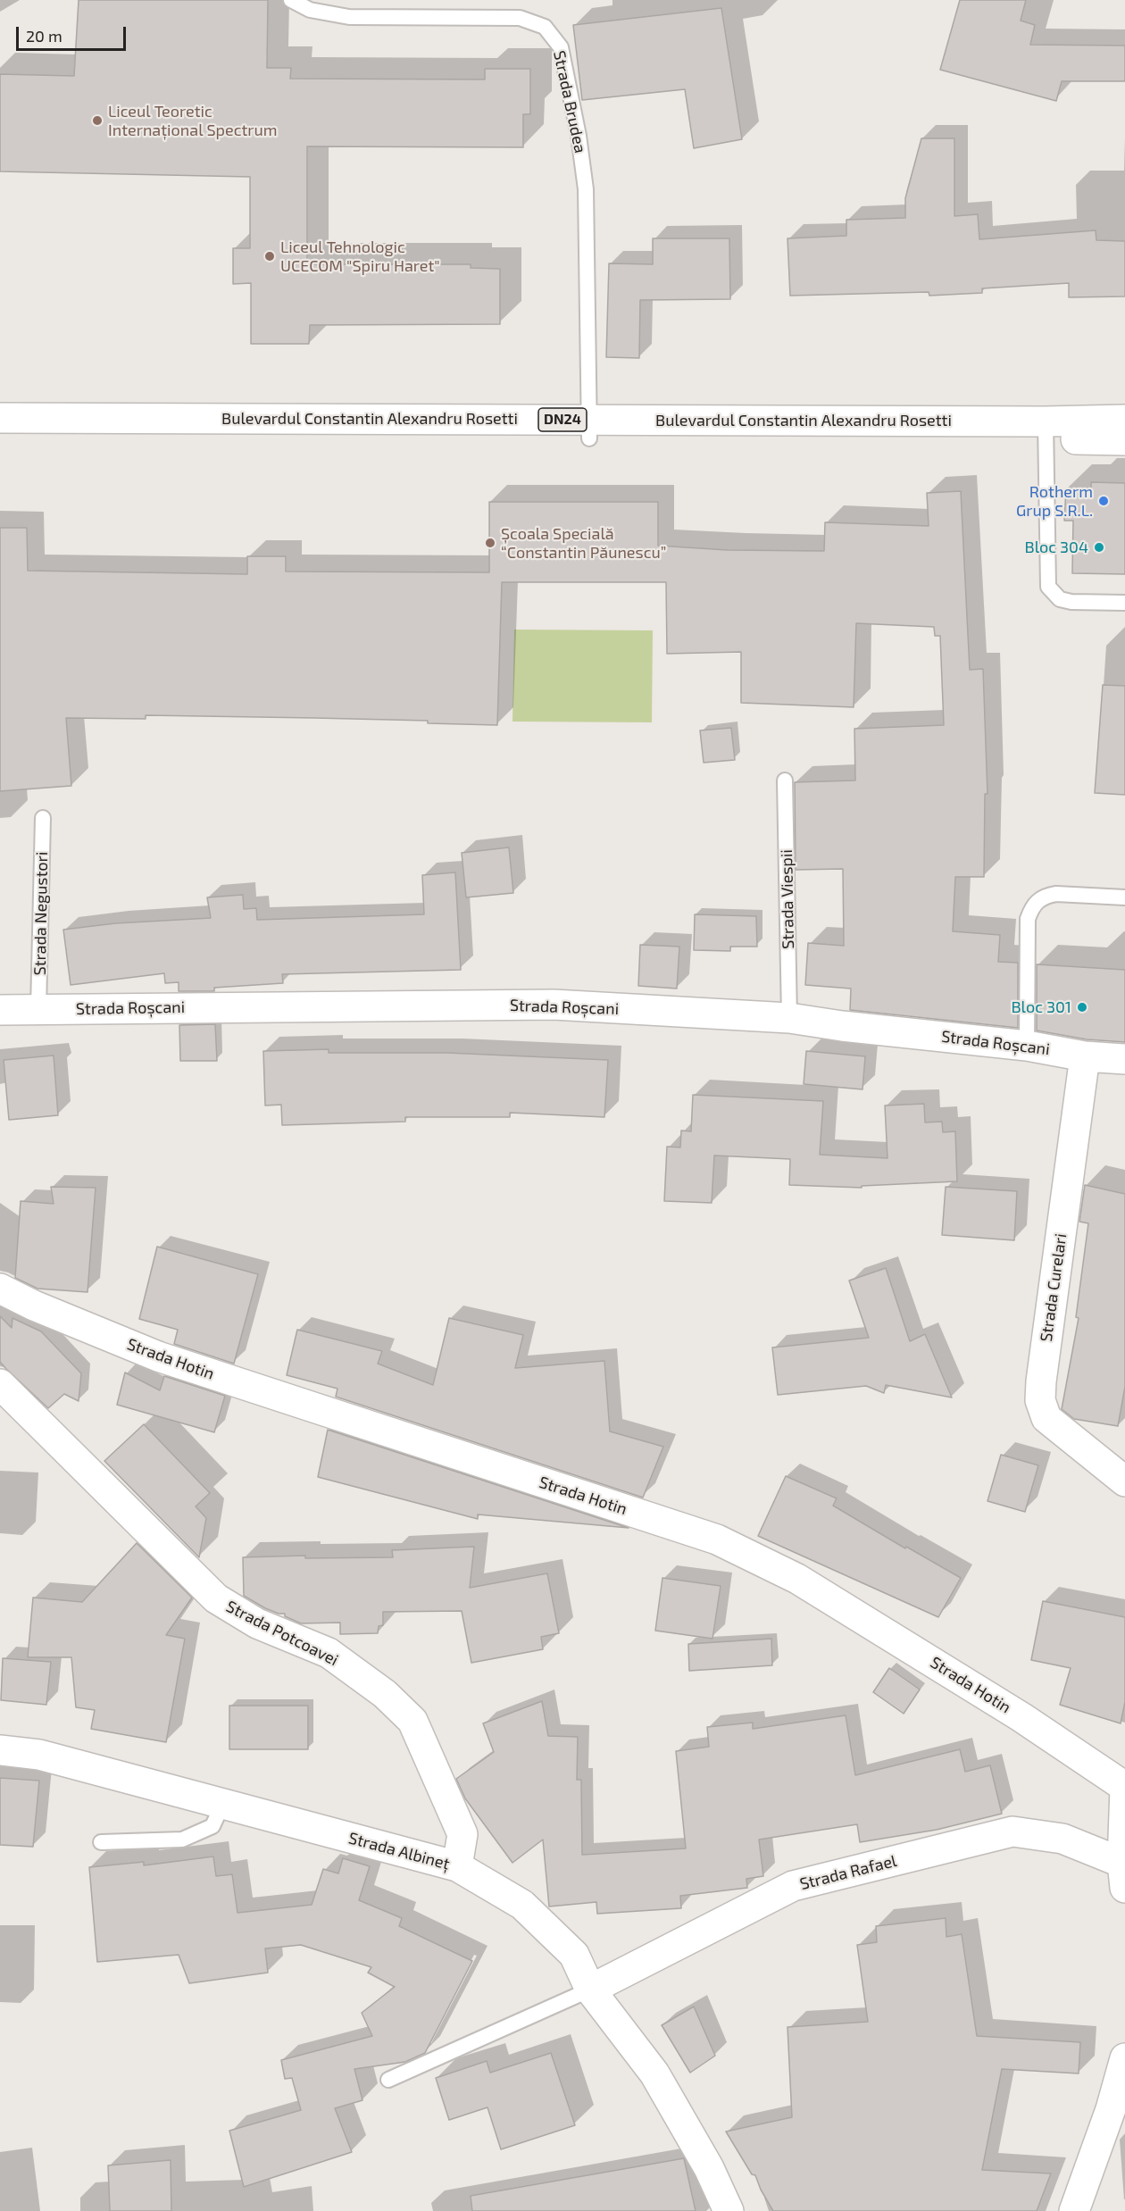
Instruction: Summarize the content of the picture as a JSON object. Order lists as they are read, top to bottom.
{
  "streets": {
    "street": [
      "Bulevardul Constantin Alexandru Rosetti",
      "DN24",
      "Strada Roșcani",
      "Strada Curelari",
      "Strada Hotin",
      "Strada Potcoavei",
      "Strada Albineț",
      "Strada Rafael"
    ],
    "lane": ["Strada Brudea", "Strada Viespii", "Strada Negustori"]
  },
  "crossings": [
    ["Strada Brudea", "Bulevardul Constantin Alexandru Rosetti"],
    ["Strada Viespii", "Strada Roșcani"],
    ["Strada Negustori", "Strada Roșcani"],
    ["Strada Roșcani", "Strada Curelari"],
    ["Strada Potcoavei", "Strada Albineț"],
    ["Strada Albineț", "Strada Rafael"]
  ],
  "places": [
    "Liceul Teoretic Internațional Spectrum",
    "Liceul Tehnologic UCECOM \"Spiru Haret\"",
    "Rotherm Grup S.R.L.",
    "Școala Specială “Constantin Păunescu”",
    "Bloc 304",
    "Bloc 301"
  ],
  "scale_bar": "20 m"
}
